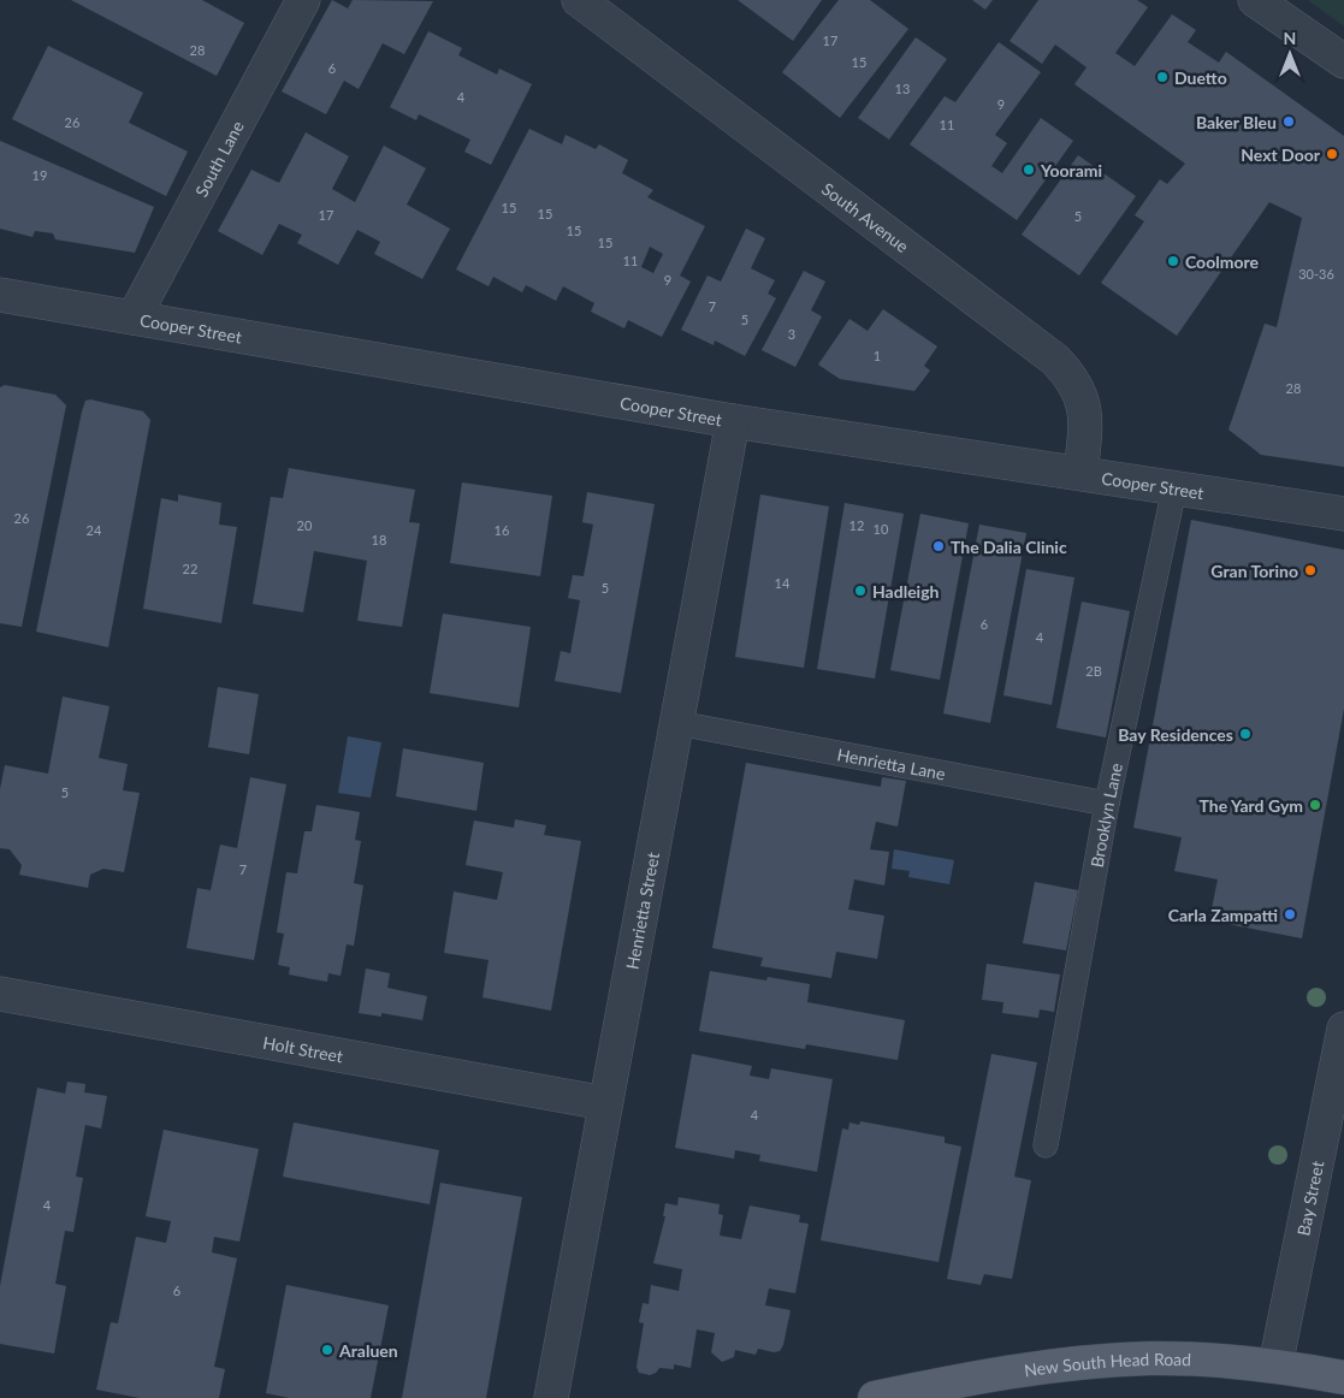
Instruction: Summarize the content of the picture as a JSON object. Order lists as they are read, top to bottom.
{
  "streets": {
    "main road": ["New South Head Road"],
    "street": [
      "South Lane",
      "South Avenue",
      "Cooper Street",
      "Henrietta Street",
      "Holt Street",
      "Bay Street"
    ],
    "lane": ["Henrietta Lane", "Brooklyn Lane"]
  },
  "crossings": [
    ["South Lane", "Cooper Street"],
    ["South Avenue", "Cooper Street"],
    ["Cooper Street", "Brooklyn Lane"],
    ["Cooper Street", "Henrietta Street"],
    ["Henrietta Lane", "Brooklyn Lane"],
    ["Henrietta Lane", "Henrietta Street"],
    ["Henrietta Street", "Holt Street"],
    ["Bay Street", "New South Head Road"]
  ],
  "places": [
    "Duetto",
    "Baker Bleu",
    "Next Door",
    "Yoorami",
    "Coolmore",
    "The Dalia Clinic",
    "Gran Torino",
    "Hadleigh",
    "Bay Residences",
    "The Yard Gym",
    "Carla Zampatti",
    "Araluen"
  ],
  "house_numbers": [
    "17",
    "28",
    "15",
    "6",
    "13",
    "4",
    "9",
    "26",
    "11",
    "19",
    "15",
    "15",
    "17",
    "5",
    "15",
    "15",
    "11",
    "30-36",
    "9",
    "7",
    "5",
    "3",
    "1",
    "28",
    "26",
    "20",
    "12",
    "10",
    "24",
    "16",
    "18",
    "22",
    "14",
    "5",
    "6",
    "4",
    "2B",
    "5",
    "7",
    "4",
    "4",
    "6"
  ],
  "north": "top"
}
